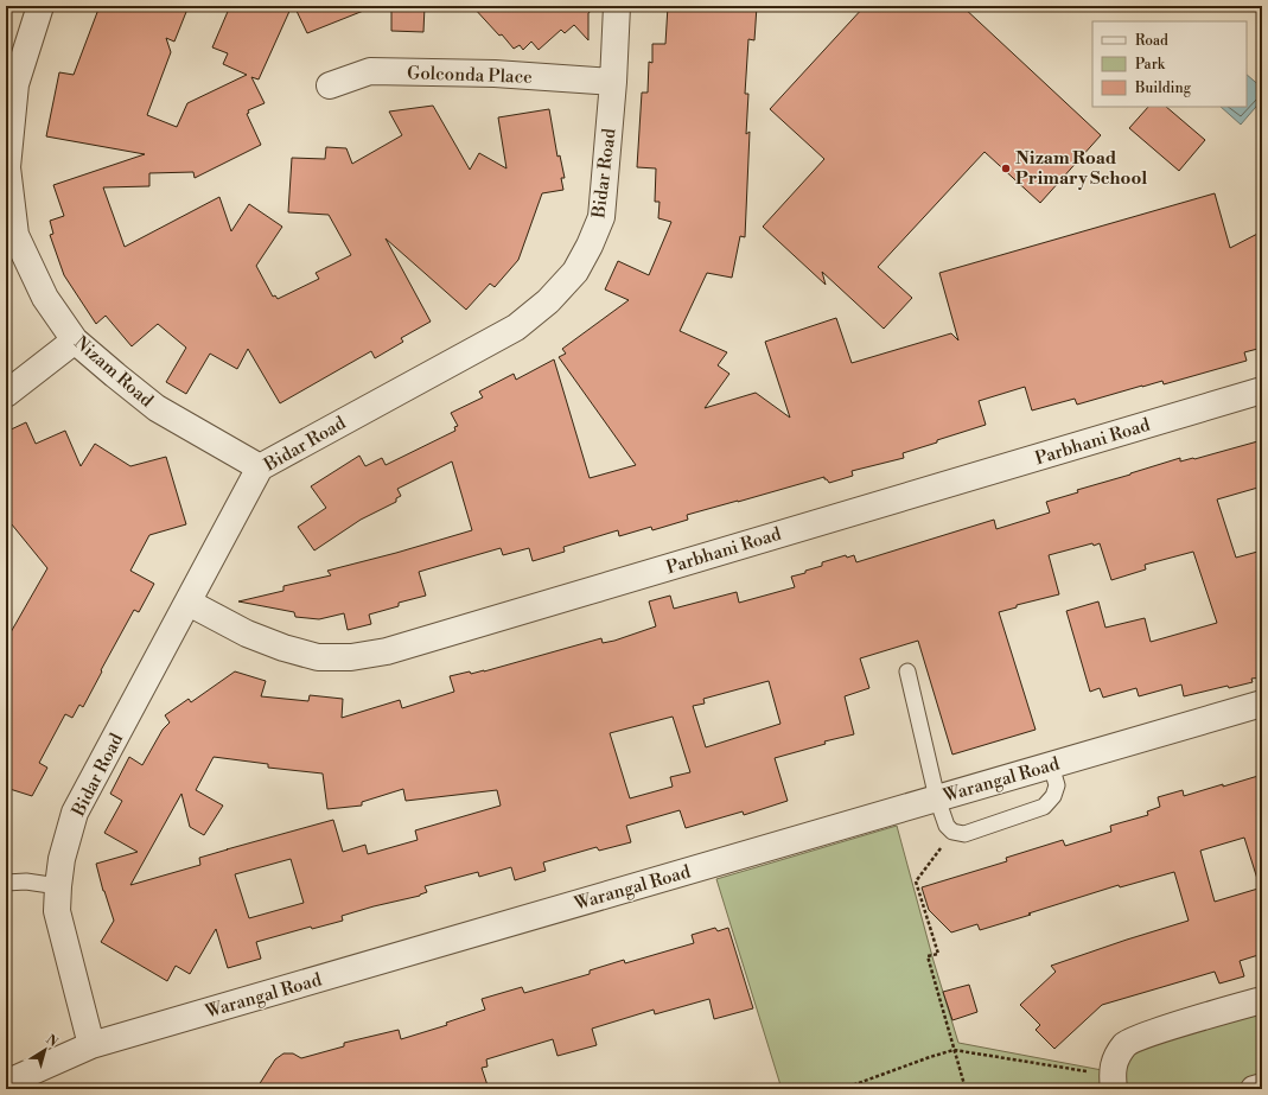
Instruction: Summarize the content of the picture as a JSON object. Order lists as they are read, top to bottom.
{
  "streets": {
    "street": [
      "Golconda Place",
      "Bidar Road",
      "Nizam Road",
      "Parbhani Road",
      "Warangal Road"
    ]
  },
  "crossings": [
    ["Golconda Place", "Bidar Road"],
    ["Bidar Road", "Nizam Road"],
    ["Bidar Road", "Parbhani Road"],
    ["Bidar Road", "Warangal Road"]
  ],
  "places": ["Nizam Road Primary School"],
  "legend": ["Road", "Park", "Building"],
  "north": "top right"
}
